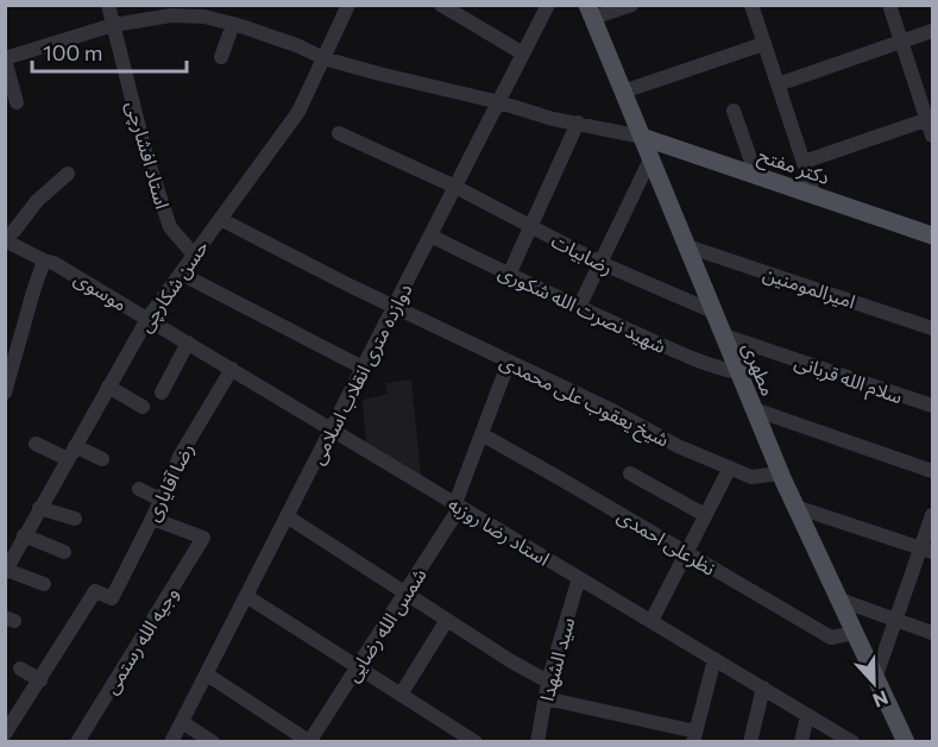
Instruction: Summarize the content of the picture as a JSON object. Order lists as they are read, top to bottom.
{
  "streets": {
    "main road": ["دکتر مفتح", "مطهری"],
    "street": [
      "استاد افشارچی",
      "رضابیات",
      "حسن شکارچی",
      "امیرالمومنین",
      "موسوی",
      "شهید نصرت الله شکوری",
      "دوازده متری انقلاب اسلامی",
      "سلام الله قربانی",
      "شیخ یعقوب علی محمدی",
      "رضا آقایاری",
      "استاد رضا روزبه",
      "نظرعلی احمدی",
      "شمس الله رضایی",
      "وجیه الله رستمی",
      "سید الشهدا"
    ]
  },
  "crossings": [
    ["استاد افشارچی", "حسن شکارچی"],
    ["دکتر مفتح", "مطهری"],
    ["رضابیات", "مطهری"],
    ["رضابیات", "دوازده متری انقلاب اسلامی"],
    ["حسن شکارچی", "موسوی"],
    ["حسن شکارچی", "شیخ یعقوب علی محمدی"],
    ["حسن شکارچی", "استاد رضا روزبه"],
    ["امیرالمومنین", "مطهری"],
    ["موسوی", "استاد رضا روزبه"],
    ["شهید نصرت الله شکوری", "مطهری"],
    ["شهید نصرت الله شکوری", "دوازده متری انقلاب اسلامی"],
    ["مطهری", "سلام الله قربانی"],
    ["مطهری", "شیخ یعقوب علی محمدی"],
    ["مطهری", "نظرعلی احمدی"],
    ["دوازده متری انقلاب اسلامی", "شیخ یعقوب علی محمدی"],
    ["دوازده متری انقلاب اسلامی", "استاد رضا روزبه"],
    ["شیخ یعقوب علی محمدی", "شمس الله رضایی"],
    ["رضا آقایاری", "استاد رضا روزبه"],
    ["رضا آقایاری", "وجیه الله رستمی"],
    ["استاد رضا روزبه", "شمس الله رضایی"],
    ["استاد رضا روزبه", "سید الشهدا"],
    ["نظرعلی احمدی", "شمس الله رضایی"]
  ],
  "scale_bar": "100 m",
  "north": "bottom"
}
